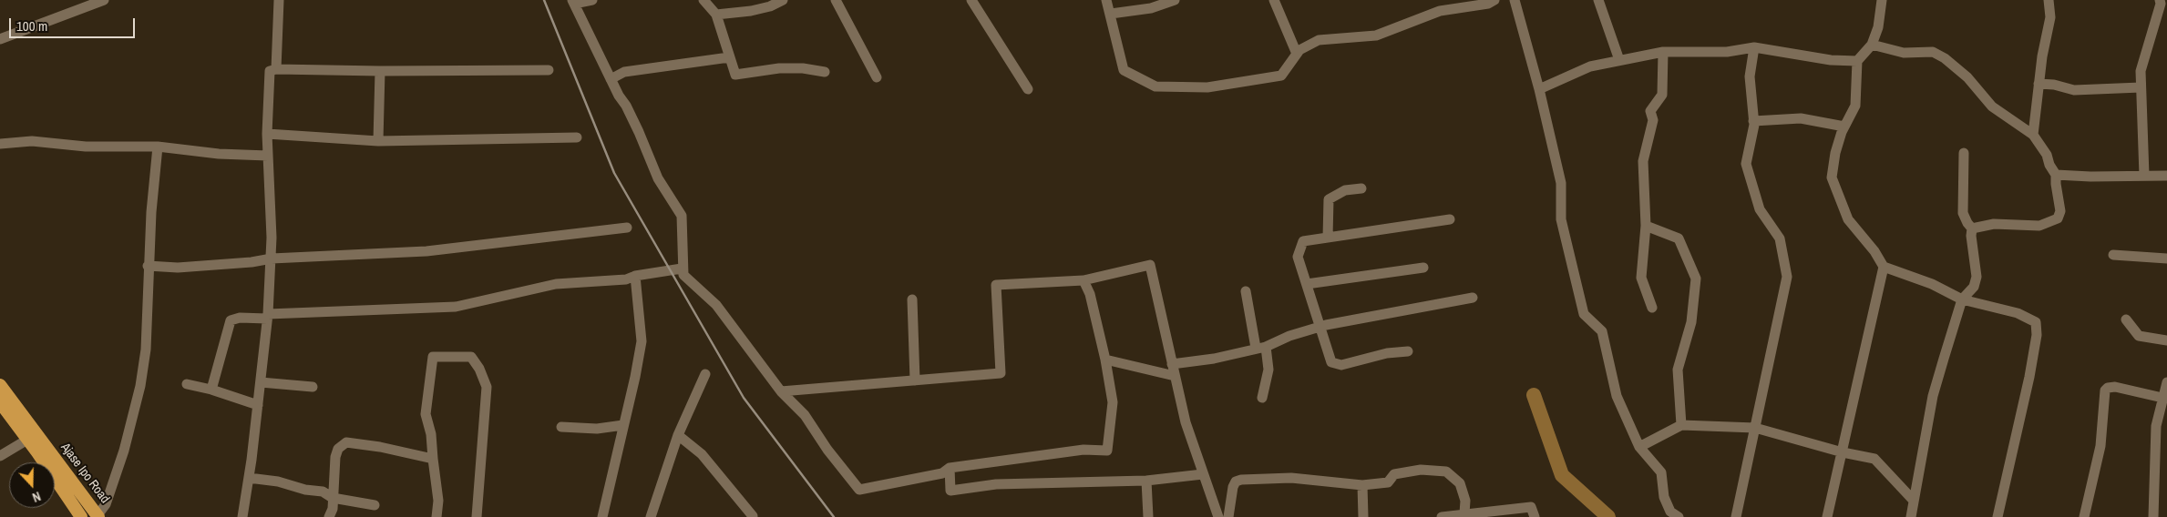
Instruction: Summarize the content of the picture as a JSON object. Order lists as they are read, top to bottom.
{
  "streets": {
    "highway": ["Ajase Ipo Road"]
  },
  "scale_bar": "100 m",
  "north": "bottom"
}
